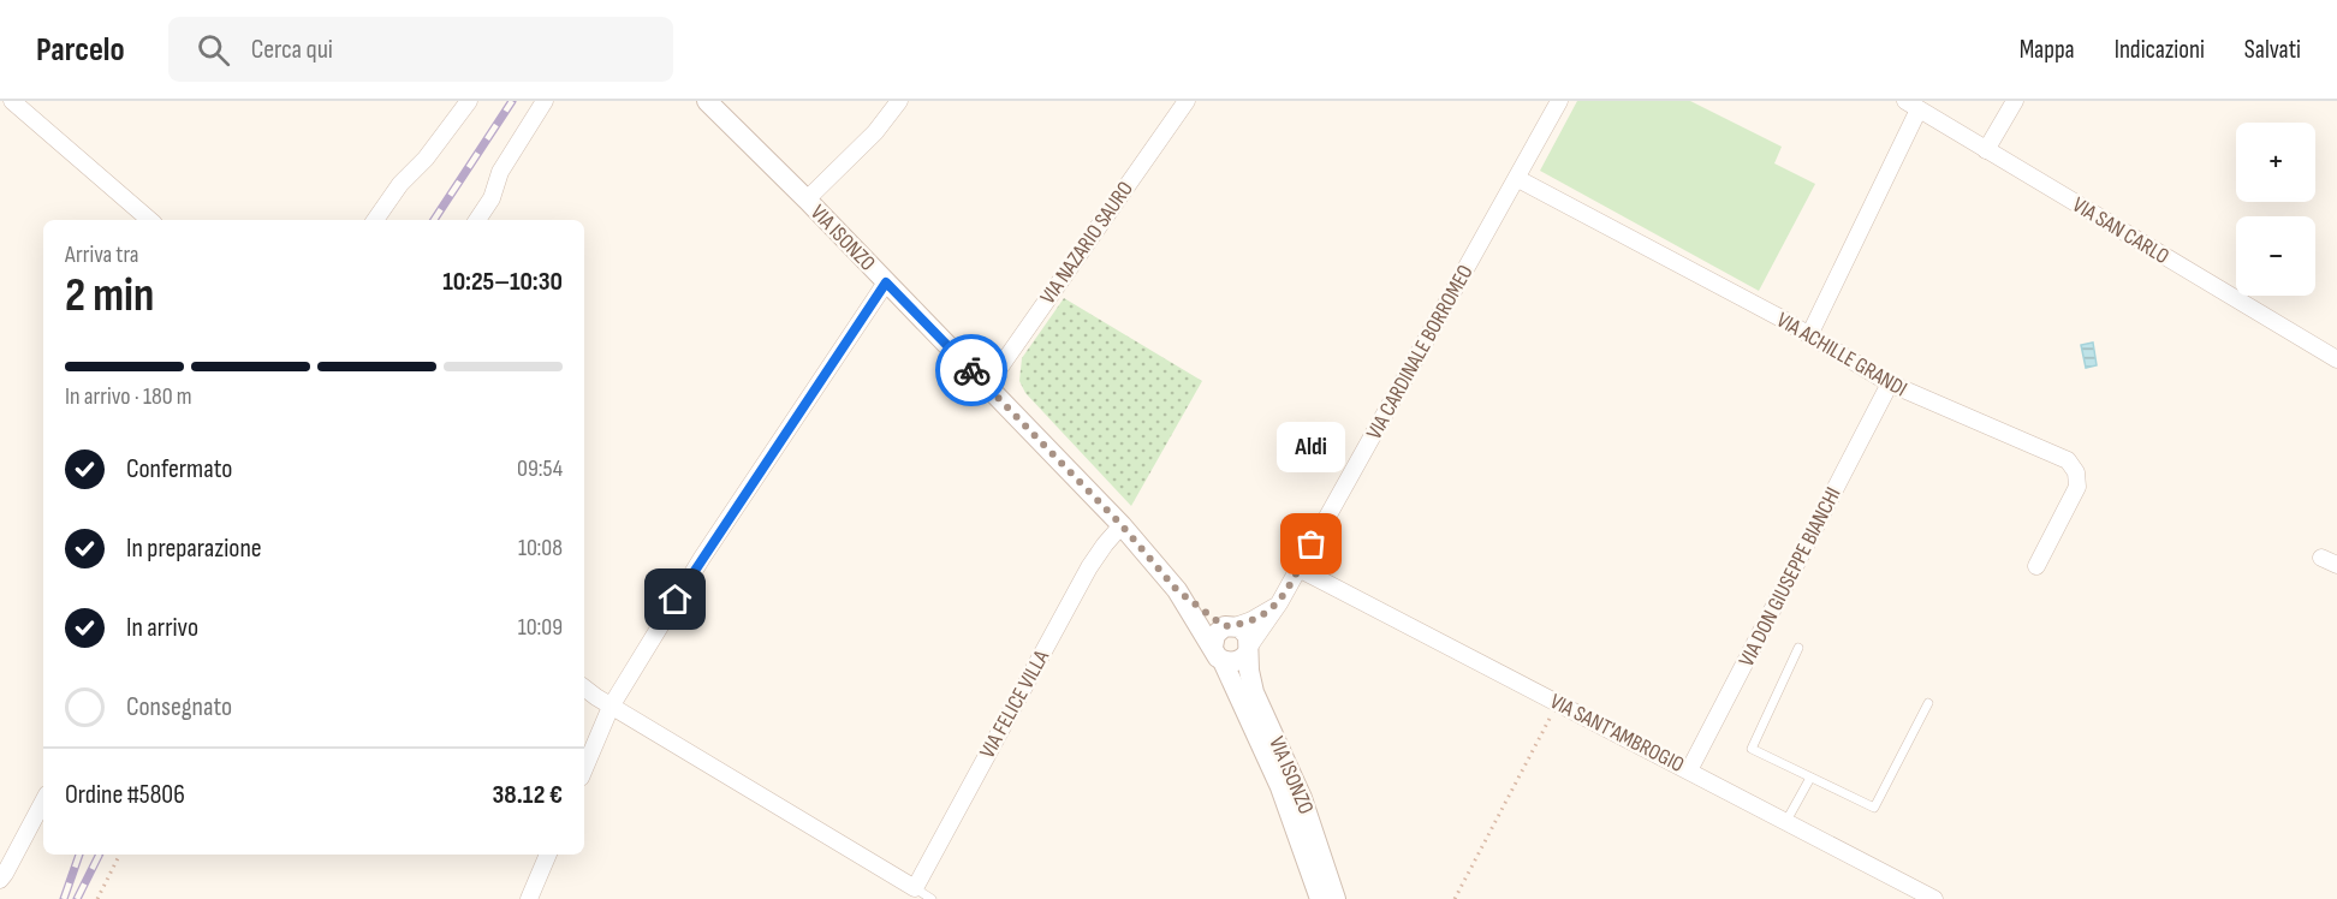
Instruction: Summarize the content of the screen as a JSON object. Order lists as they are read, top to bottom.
{
  "streets": {
    "street": [
      "VIA SAN CARLO",
      "VIA ISONZO",
      "VIA NAZARIO SAURO",
      "VIA CARDINALE BORROMEO",
      "VIA ACHILLE GRANDI",
      "VIA DON GIUSEPPE BIANCHI",
      "VIA FELICE VILLA",
      "VIA SANT'AMBROGIO"
    ]
  },
  "crossings": [
    ["VIA ISONZO", "VIA NAZARIO SAURO"],
    ["VIA ISONZO", "VIA CARDINALE BORROMEO"],
    ["VIA ISONZO", "VIA FELICE VILLA"],
    ["VIA CARDINALE BORROMEO", "VIA ACHILLE GRANDI"],
    ["VIA CARDINALE BORROMEO", "VIA SANT'AMBROGIO"],
    ["VIA ACHILLE GRANDI", "VIA DON GIUSEPPE BIANCHI"],
    ["VIA DON GIUSEPPE BIANCHI", "VIA SANT'AMBROGIO"]
  ],
  "places": ["Aldi"],
  "page": {
    "header": "Parcelo",
    "search": "Cerca qui",
    "nav": ["Mappa", "Indicazioni", "Salvati"],
    "map_buttons": ["+", "−"],
    "heading": ["2 min", "Arriva tra", "10:25–10:30"],
    "panel": ["Ordine #5806", "38.12 €"],
    "bar": "In arrivo · 180 m",
    "bubble": "Aldi",
    "list": [
      ["Confermato", "09:54"],
      ["In preparazione", "10:08"],
      ["In arrivo", "10:09"],
      "Consegnato"
    ]
  }
}
